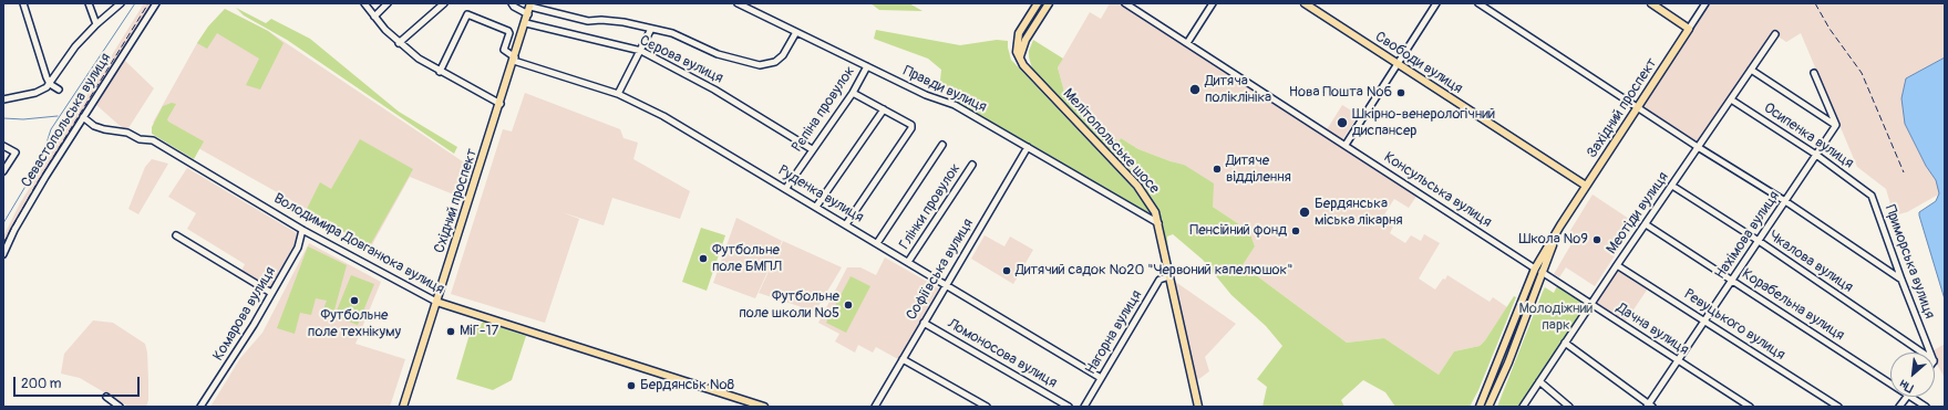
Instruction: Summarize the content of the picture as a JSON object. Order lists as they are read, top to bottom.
{
  "streets": {
    "main road": [
      "Свободи вулиця",
      "Західний проспект",
      "Мелітопольське шосе",
      "Східний проспект",
      "Володимира Довганюка вулиця"
    ],
    "street": [
      "Сєрова вулиця",
      "Правди вулиця",
      "Рєпіна провулок",
      "Севастопольська вулиця",
      "Осипенка вулиця",
      "Консульська вулиця",
      "Руденка вулиця",
      "Глінки провулок",
      "Меотіди вулиця",
      "Нахімова вулиця",
      "Чкалова вулиця",
      "Приморська вулиця",
      "Софіївська вулиця",
      "Корабельна вулиця",
      "Комарова вулиця",
      "Ревуцького вулиця",
      "Дачна вулиця",
      "Нагорна вулиця",
      "Ломоносова вулиця"
    ]
  },
  "crossings": [
    ["Сєрова вулиця", "Рєпіна провулок"],
    ["Сєрова вулиця", "Східний проспект"],
    ["Свободи вулиця", "Західний проспект"],
    ["Правди вулиця", "Рєпіна провулок"],
    ["Правди вулиця", "Мелітопольське шосе"],
    ["Правди вулиця", "Софіївська вулиця"],
    ["Західний проспект", "Консульська вулиця"],
    ["Західний проспект", "Дачна вулиця"],
    ["Рєпіна провулок", "Руденка вулиця"],
    ["Севастопольська вулиця", "Володимира Довганюка вулиця"],
    ["Осипенка вулиця", "Меотіди вулиця"],
    ["Осипенка вулиця", "Нахімова вулиця"],
    ["Осипенка вулиця", "Приморська вулиця"],
    ["Мелітопольське шосе", "Нагорна вулиця"],
    ["Руденка вулиця", "Східний проспект"],
    ["Руденка вулиця", "Глінки провулок"],
    ["Руденка вулиця", "Софіївська вулиця"],
    ["Руденка вулиця", "Нагорна вулиця"],
    ["Східний проспект", "Володимира Довганюка вулиця"],
    ["Меотіди вулиця", "Чкалова вулиця"],
    ["Меотіди вулиця", "Корабельна вулиця"],
    ["Меотіди вулиця", "Ревуцького вулиця"],
    ["Меотіди вулиця", "Дачна вулиця"],
    ["Нахімова вулиця", "Чкалова вулиця"],
    ["Нахімова вулиця", "Корабельна вулиця"],
    ["Нахімова вулиця", "Ревуцького вулиця"],
    ["Нахімова вулиця", "Дачна вулиця"],
    ["Володимира Довганюка вулиця", "Комарова вулиця"],
    ["Софіївська вулиця", "Ломоносова вулиця"]
  ],
  "parks": ["Молодіжний парк"],
  "places": [
    "Дитяча поліклініка",
    "Нова Пошта №6",
    "Шкірно-венерологічний диспансер",
    "Дитяче відділення",
    "Бердянська міська лікарня",
    "Пенсійний фонд",
    "Школа №9",
    "Футбольне поле БМПЛ",
    "Дитячий садок №20 \"Червоний капелюшок\"",
    "Футбольне поле технікуму",
    "Футбольне поле школи №5",
    "МіГ-17",
    "Бердянськ №8"
  ],
  "scale_bar": "200 m",
  "north": "bottom left"
}
